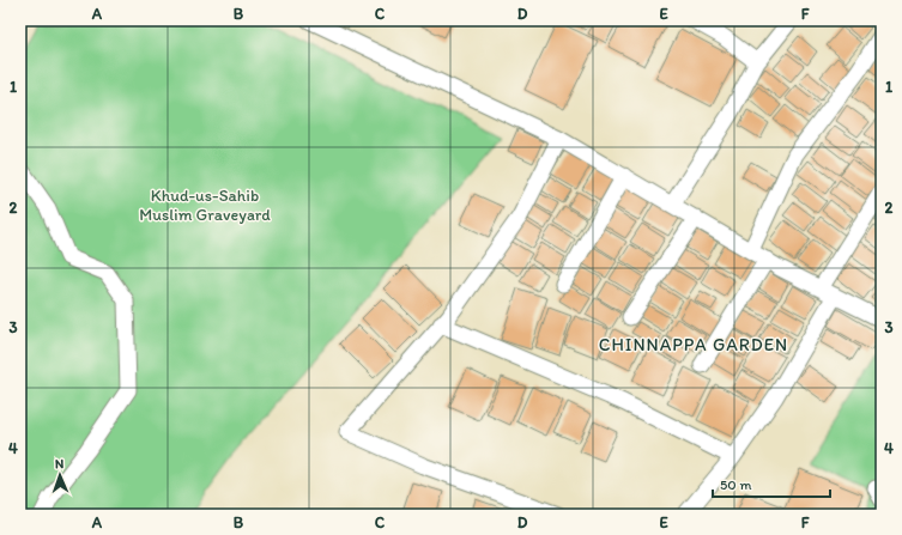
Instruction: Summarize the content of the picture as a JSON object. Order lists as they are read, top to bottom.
{
  "districts": ["CHINNAPPA GARDEN"],
  "parks": ["Khud-us-Sahib Muslim Graveyard"],
  "scale_bar": "50 m",
  "north": "top",
  "grid": {
    "columns": [
      "A",
      "B",
      "C",
      "D",
      "E",
      "F"
    ],
    "rows": [
      "1",
      "2",
      "3",
      "4"
    ]
  }
}
